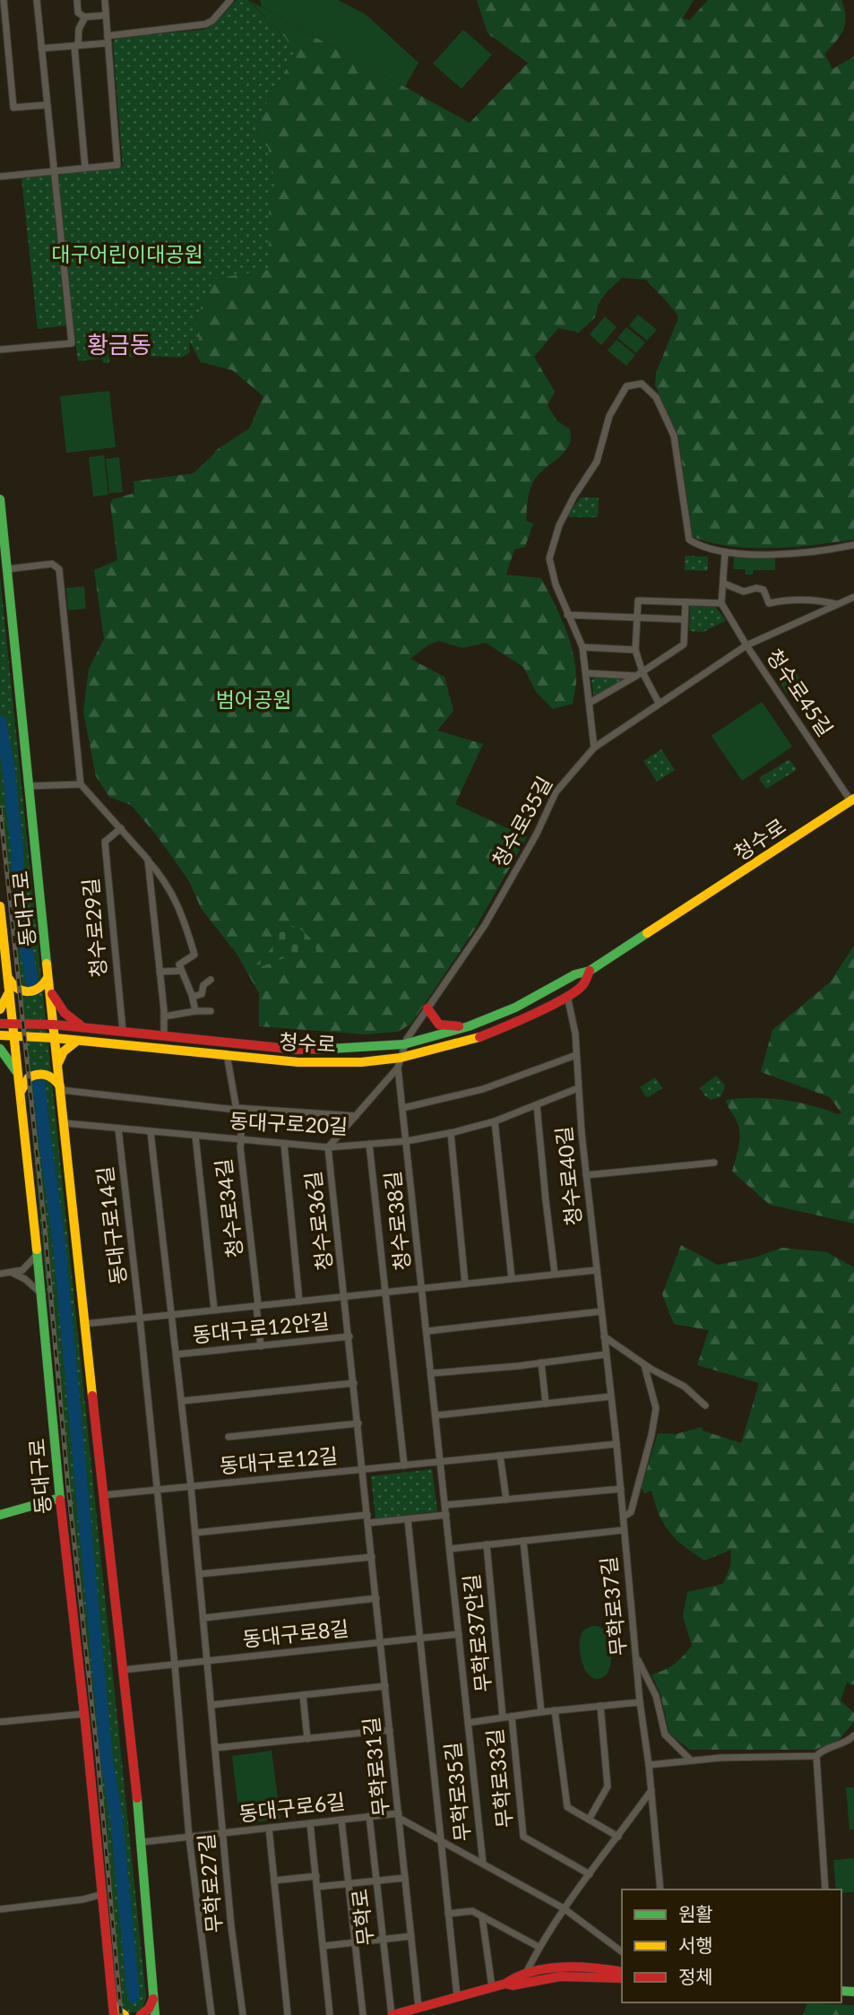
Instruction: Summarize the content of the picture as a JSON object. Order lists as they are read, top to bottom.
{
  "streets": {
    "main road": ["청수로", "동대구로", "무학로"],
    "street": [
      "청수로45길",
      "청수로35길",
      "청수로29길",
      "동대구로20길",
      "청수로40길",
      "청수로34길",
      "청수로36길",
      "청수로38길",
      "동대구로14길",
      "동대구로12안길",
      "동대구로12길",
      "무학로37길",
      "무학로37안길",
      "동대구로8길",
      "무학로31길",
      "무학로33길",
      "무학로35길",
      "동대구로6길",
      "무학로27길"
    ]
  },
  "crossings": [
    ["청수로45길", "청수로35길"],
    ["청수로45길", "청수로"],
    ["청수로35길", "청수로"],
    ["청수로35길", "청수로36길"],
    ["청수로", "동대구로"],
    ["청수로", "청수로29길"],
    ["청수로", "청수로40길"],
    ["청수로", "청수로34길"],
    ["청수로", "청수로36길"],
    ["동대구로", "동대구로20길"],
    ["동대구로", "동대구로12길"],
    ["동대구로", "동대구로8길"],
    ["동대구로", "동대구로6길"],
    ["동대구로20길", "청수로40길"],
    ["동대구로20길", "청수로34길"],
    ["동대구로20길", "청수로36길"],
    ["동대구로20길", "청수로38길"],
    ["동대구로20길", "동대구로14길"],
    ["청수로40길", "동대구로12길"],
    ["청수로40길", "무학로37길"],
    ["청수로36길", "청수로38길"],
    ["청수로36길", "동대구로12안길"],
    ["청수로36길", "동대구로12길"],
    ["청수로36길", "무학로31길"],
    ["청수로38길", "동대구로12길"],
    ["청수로38길", "무학로35길"],
    ["동대구로12안길", "동대구로12길"],
    ["동대구로12안길", "무학로27길"],
    ["동대구로12길", "무학로37길"],
    ["동대구로12길", "무학로31길"],
    ["동대구로12길", "무학로35길"],
    ["동대구로12길", "무학로27길"],
    ["무학로37길", "무학로37안길"],
    ["무학로37안길", "무학로33길"],
    ["무학로37안길", "무학로35길"],
    ["동대구로8길", "무학로31길"],
    ["동대구로8길", "무학로35길"],
    ["동대구로8길", "무학로27길"],
    ["무학로31길", "동대구로6길"],
    ["무학로31길", "무학로"],
    ["동대구로6길", "무학로27길"],
    ["동대구로6길", "무학로"]
  ],
  "districts": ["황금동"],
  "parks": ["대구어린이대공원", "범어공원"],
  "legend": ["원활", "서행", "정체"]
}
